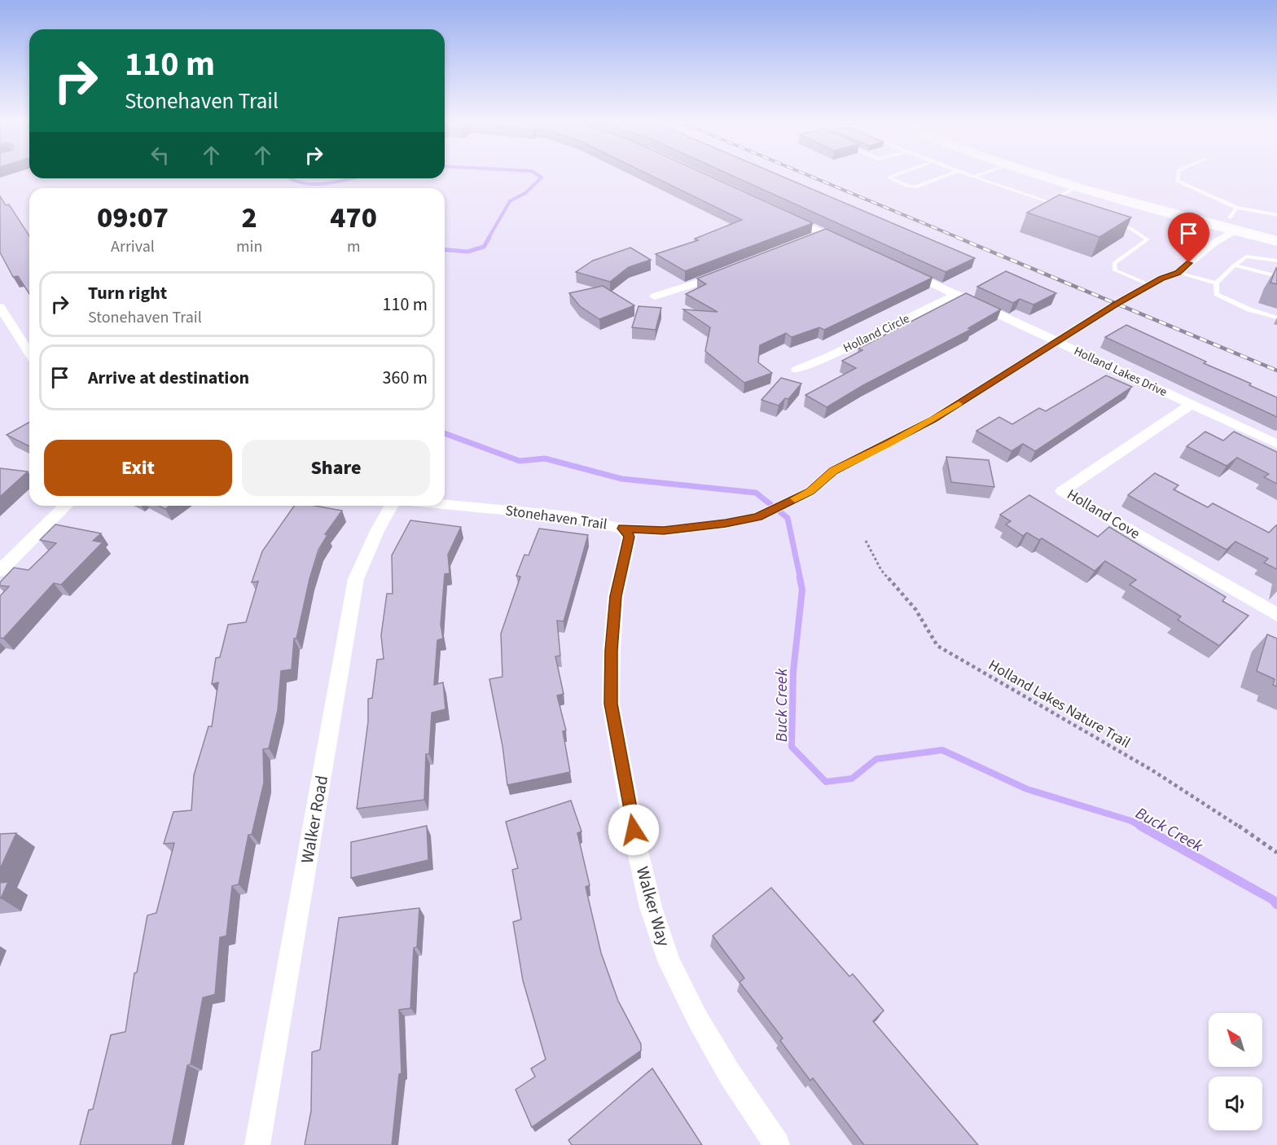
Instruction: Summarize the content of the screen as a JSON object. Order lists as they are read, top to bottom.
{
  "streets": {
    "street": [
      "Holland Circle",
      "Holland Lakes Drive",
      "Holland Cove",
      "Stonehaven Trail",
      "Walker Road",
      "Walker Way"
    ],
    "path": ["Holland Lakes Nature Trail"]
  },
  "crossings": [
    ["Holland Circle", "Holland Lakes Drive"],
    ["Holland Lakes Drive", "Holland Cove"],
    ["Holland Lakes Drive", "Stonehaven Trail"],
    ["Stonehaven Trail", "Walker Way"]
  ],
  "water": ["Buck Creek"],
  "north": "top left",
  "page": {
    "turn": ["110 m", "Stonehaven Trail"],
    "eta": [
      "09:07",
      "Arrival",
      "2",
      "min",
      "470",
      "m"
    ],
    "list": [
      {
        "name": "Turn right",
        "note": "Stonehaven Trail",
        "value": "110 m"
      },
      {
        "name": "Arrive at destination",
        "value": "360 m"
      }
    ],
    "buttons": ["Exit", "Share"]
  }
}
